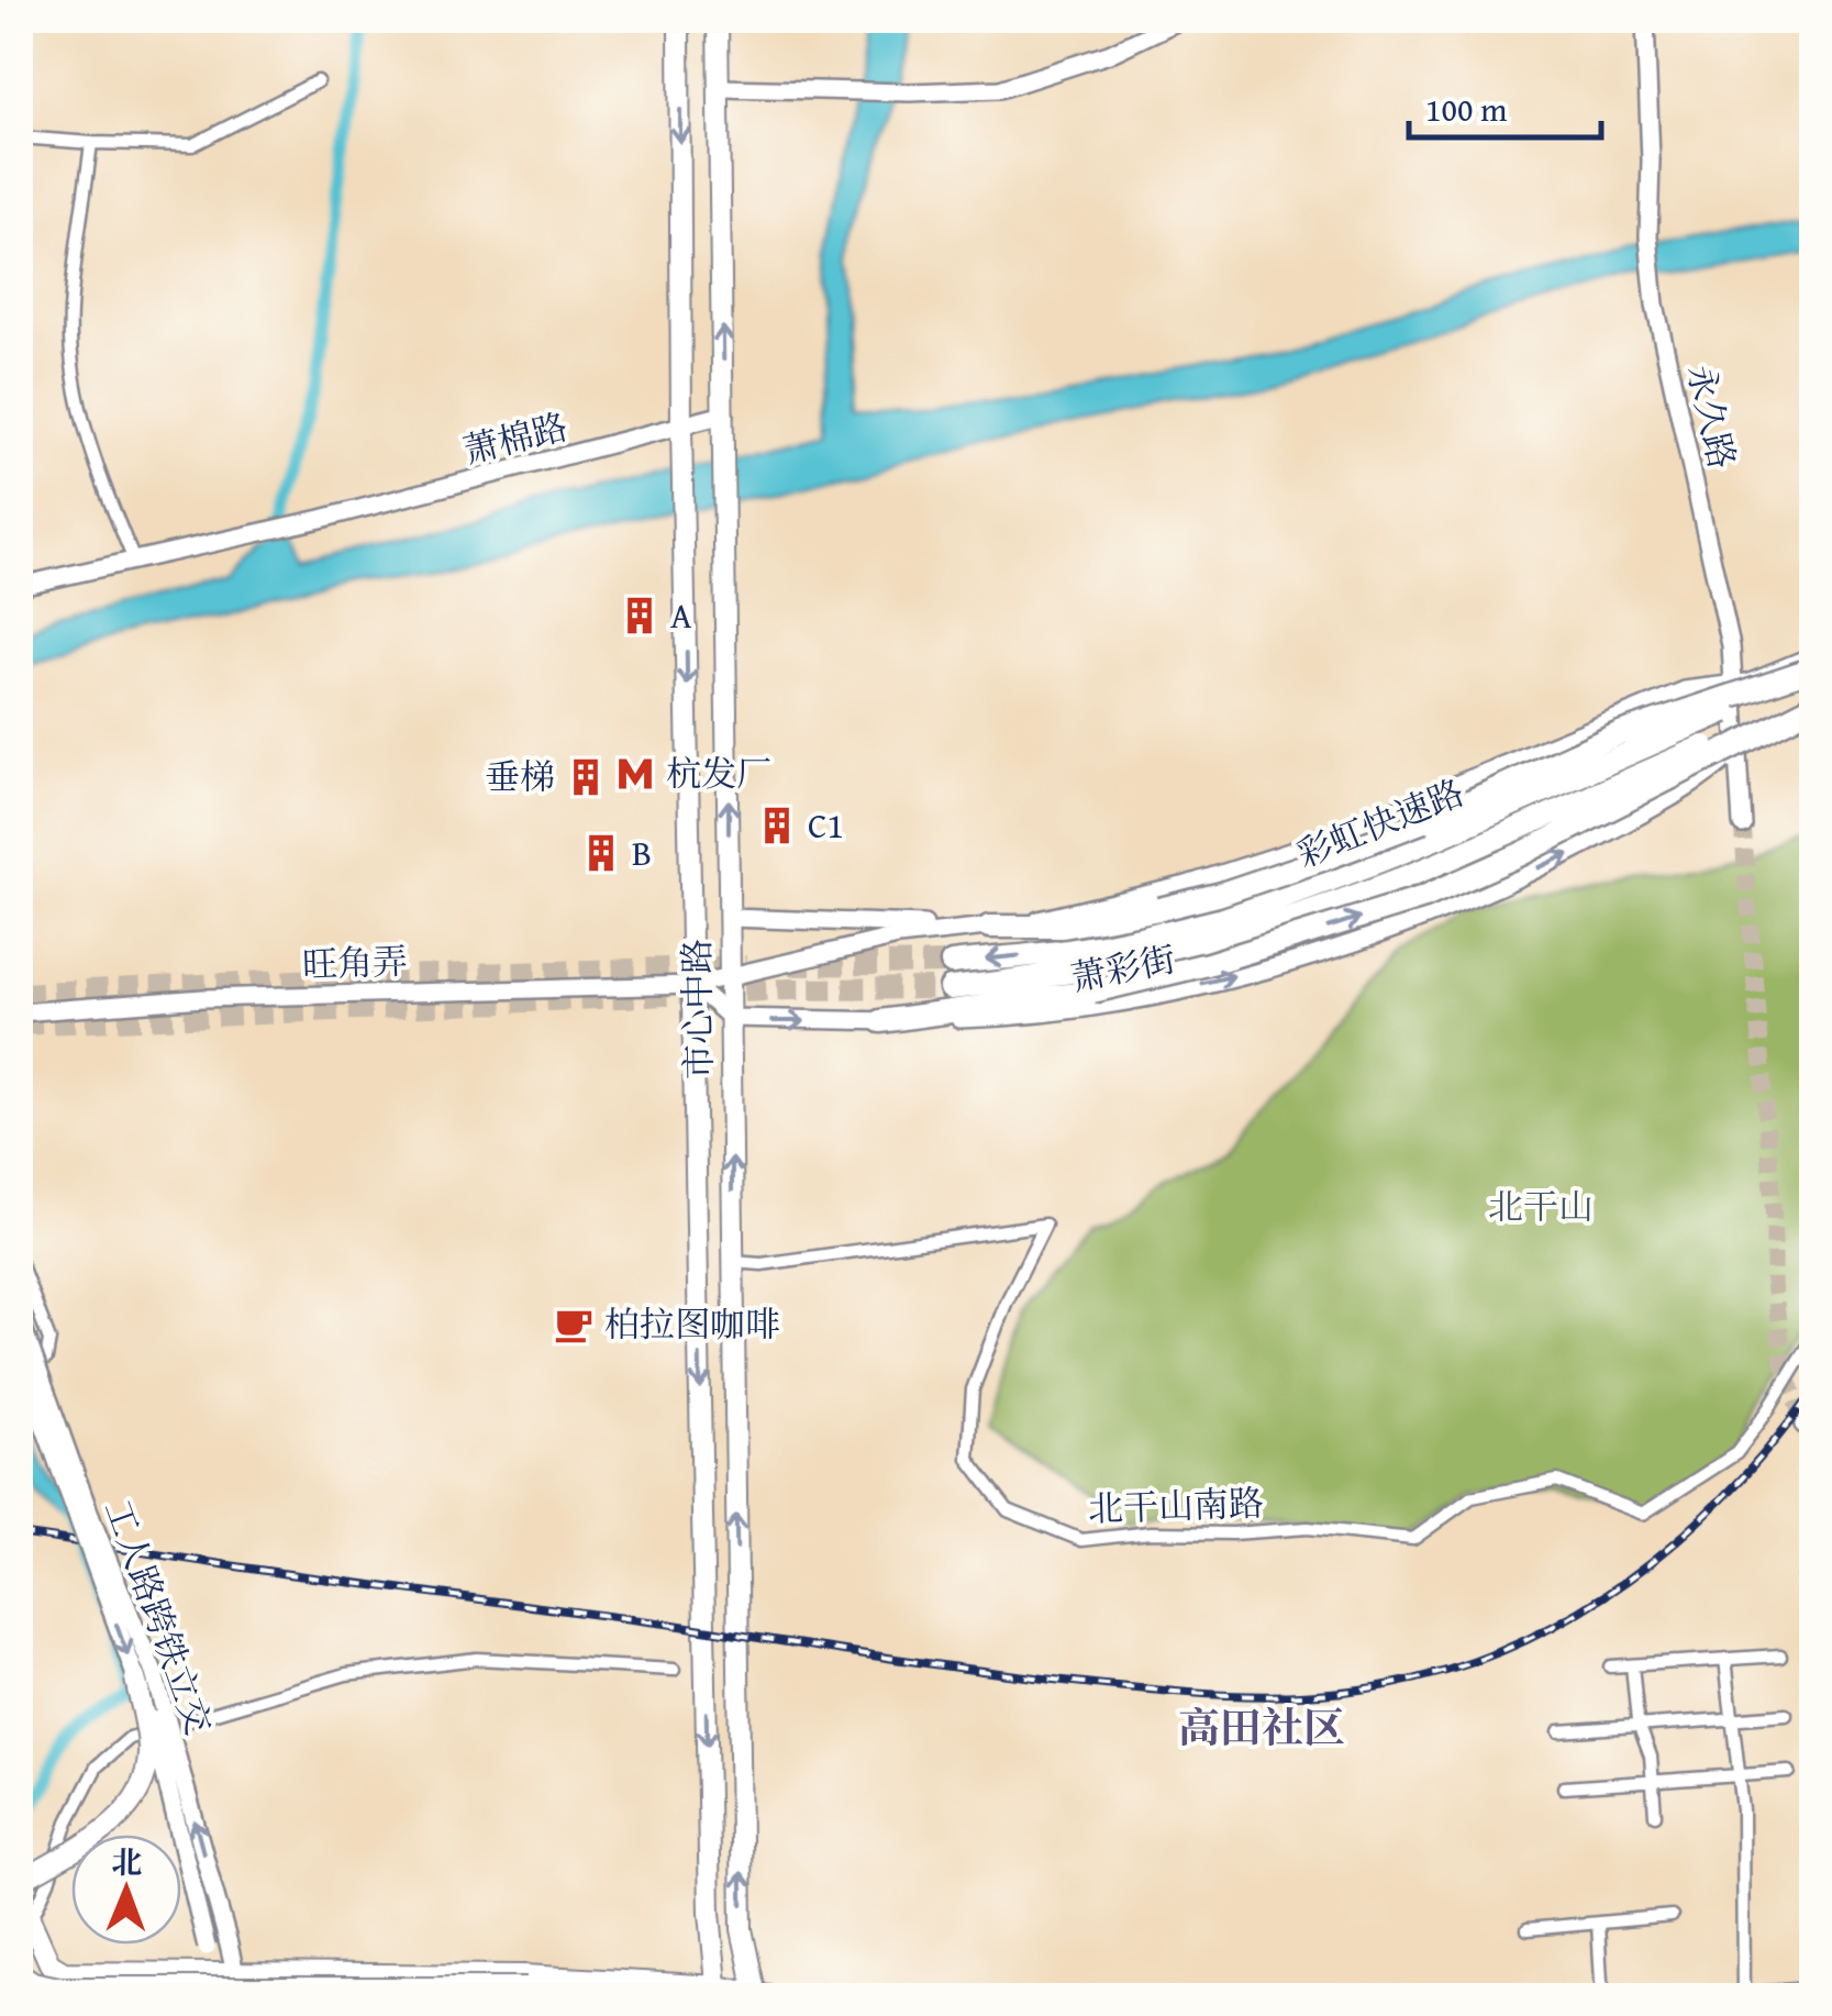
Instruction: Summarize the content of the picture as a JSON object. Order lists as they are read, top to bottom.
{
  "streets": {
    "highway": ["彩虹快速路"],
    "main road": [
      "永久路",
      "萧棉路",
      "旺角弄",
      "萧彩街",
      "市心中路",
      "工人路跨铁立交"
    ],
    "street": ["北干山南路"]
  },
  "crossings": [
    ["永久路", "萧彩街"],
    ["萧棉路", "市心中路"],
    ["彩虹快速路", "萧彩街"],
    ["旺角弄", "萧彩街"],
    ["旺角弄", "市心中路"],
    ["萧彩街", "市心中路"],
    ["市心中路", "北干山南路"]
  ],
  "districts": ["高田社区"],
  "parks": ["北干山"],
  "places": {
    "building": [
      "A",
      "垂梯",
      "C1",
      "B"
    ],
    "metro station": ["杭发厂"],
    "cafe": ["柏拉图咖啡"]
  },
  "scale_bar": "100 m",
  "north": "top"
}
